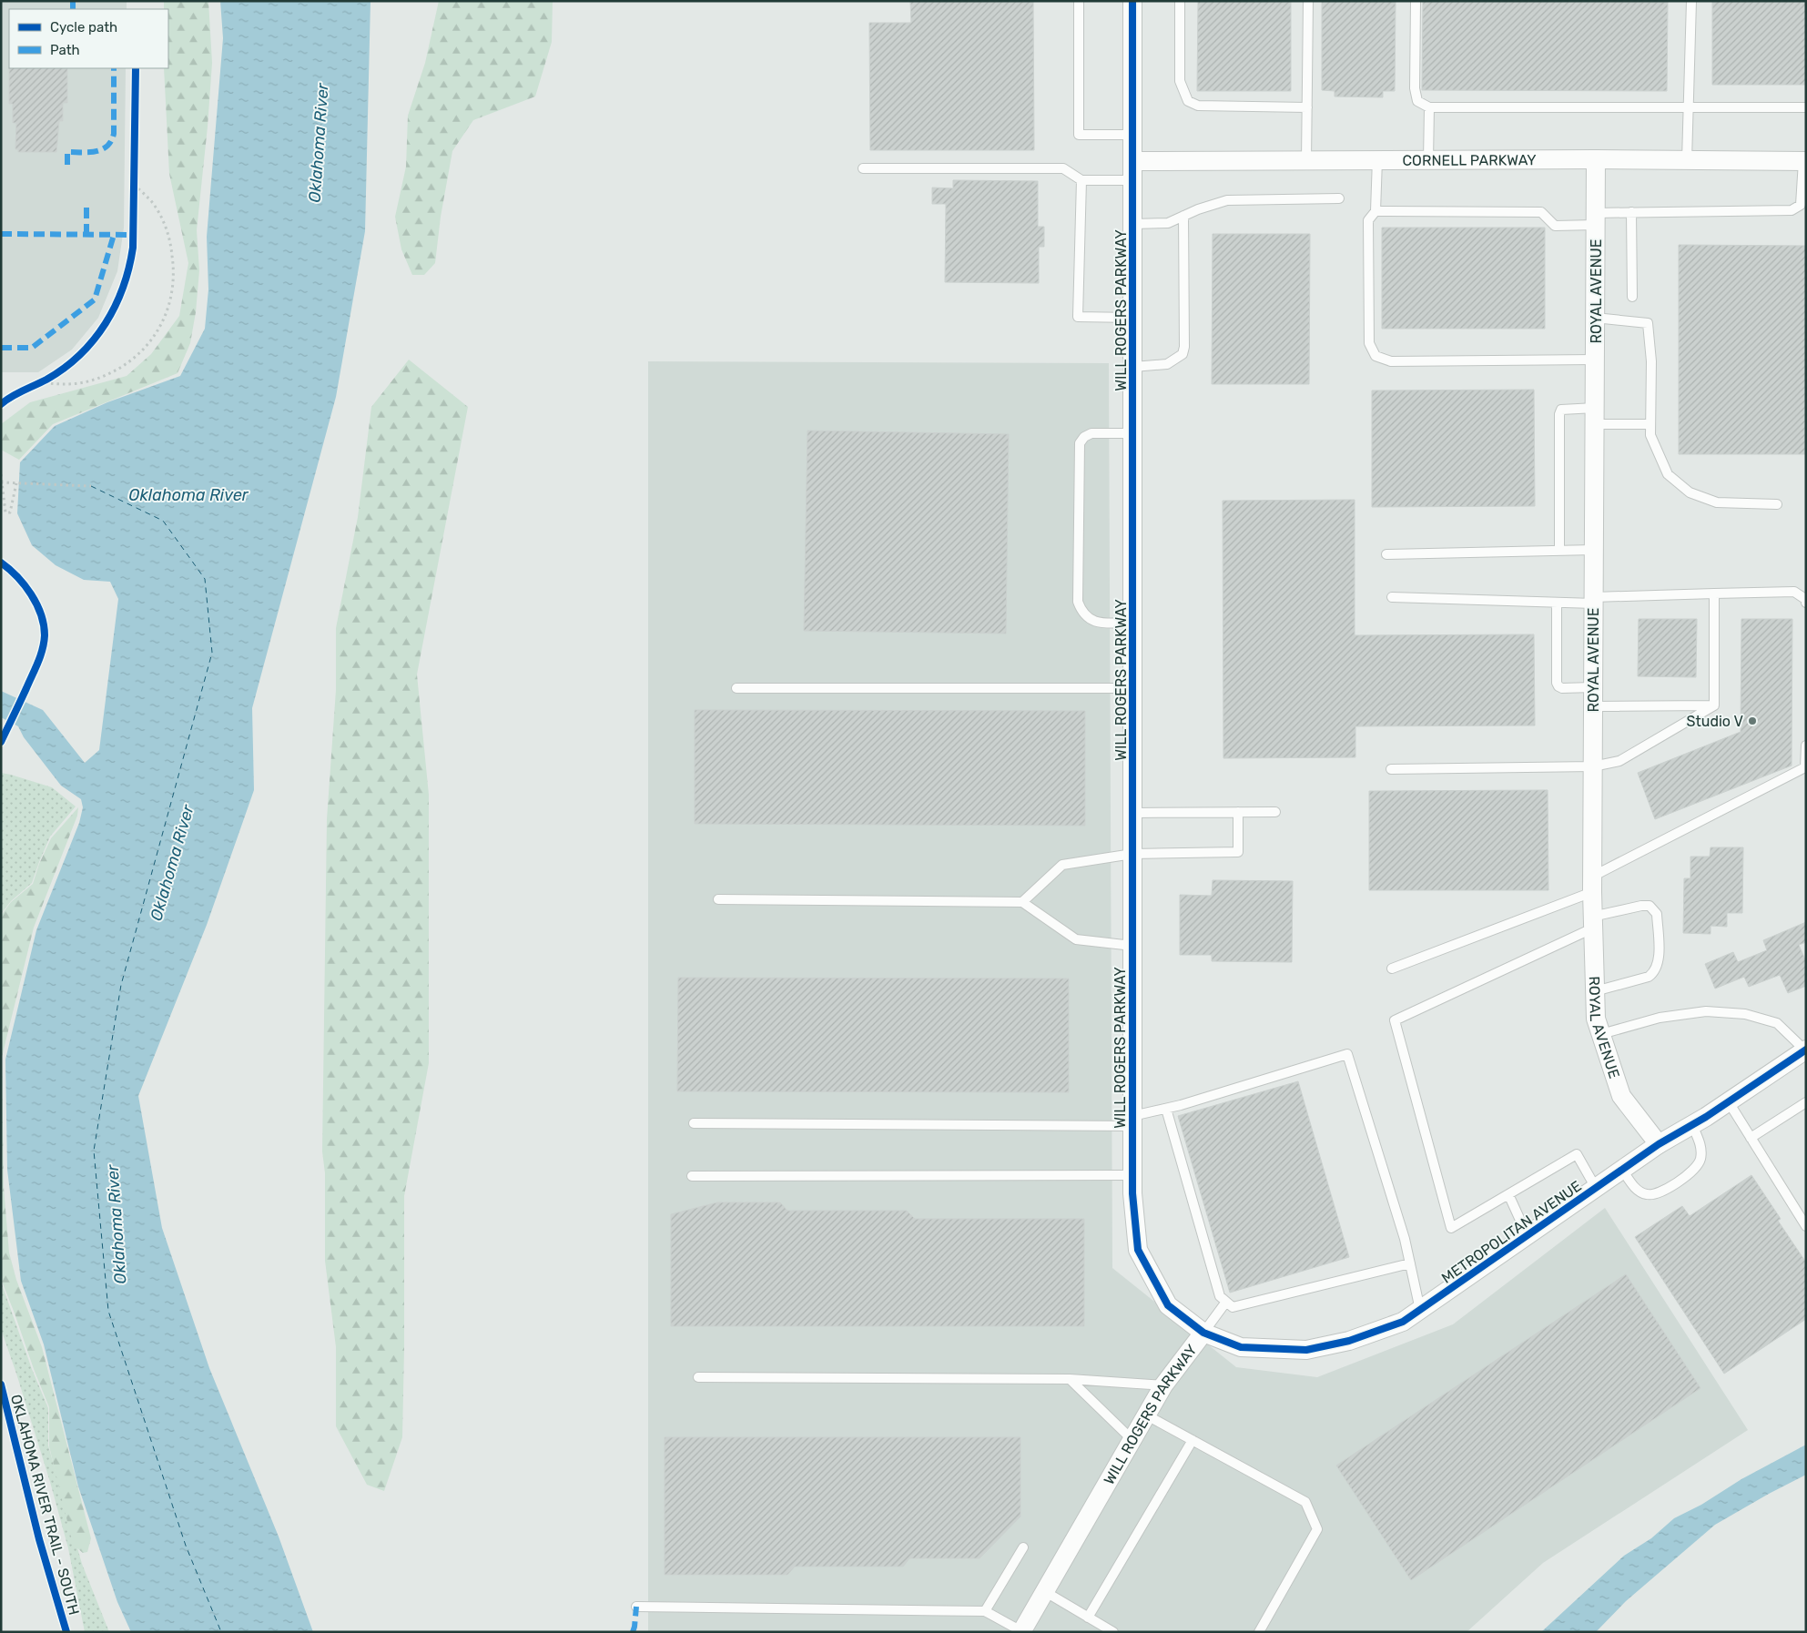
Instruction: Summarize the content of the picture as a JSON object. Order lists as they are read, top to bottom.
{
  "streets": {
    "street": [
      "CORNELL PARKWAY",
      "ROYAL AVENUE",
      "WILL ROGERS PARKWAY",
      "METROPOLITAN AVENUE"
    ],
    "cycle path": ["OKLAHOMA RIVER TRAIL - SOUTH"]
  },
  "crossings": [
    ["CORNELL PARKWAY", "ROYAL AVENUE"],
    ["CORNELL PARKWAY", "WILL ROGERS PARKWAY"],
    ["ROYAL AVENUE", "METROPOLITAN AVENUE"],
    ["WILL ROGERS PARKWAY", "METROPOLITAN AVENUE"]
  ],
  "water": ["Oklahoma River"],
  "places": ["Studio V"],
  "legend": ["Cycle path", "Path"]
}
